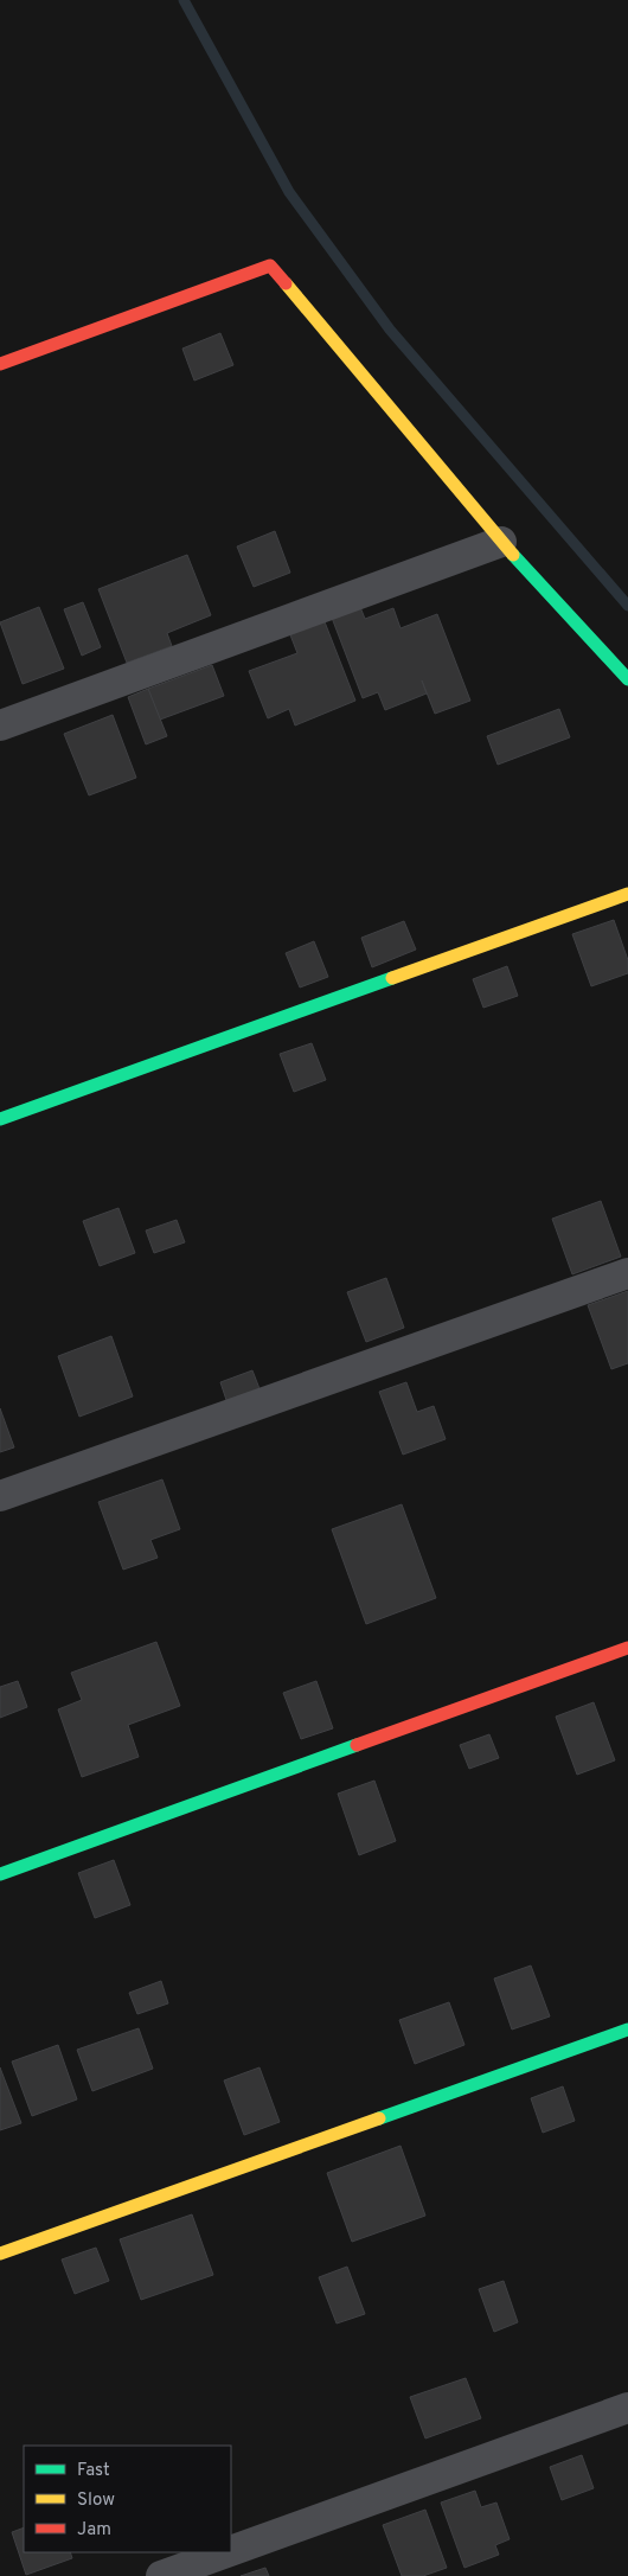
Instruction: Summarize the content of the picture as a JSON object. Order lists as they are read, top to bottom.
{
  "legend": ["Fast", "Slow", "Jam"]
}
